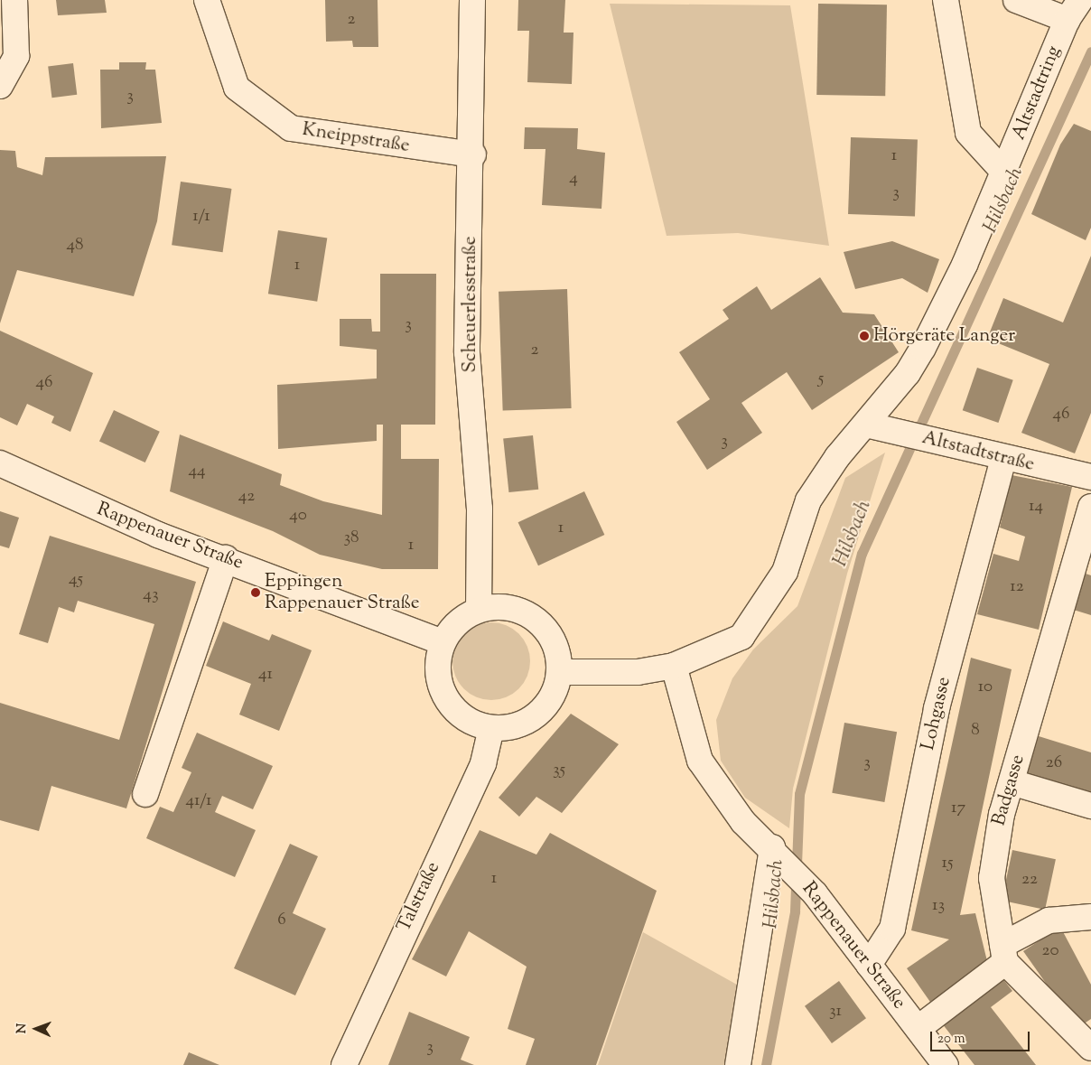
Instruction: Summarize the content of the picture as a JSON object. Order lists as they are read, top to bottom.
{
  "streets": {
    "street": [
      "Altstadtring",
      "Kneippstraße",
      "Scheuerlesstraße",
      "Altstadtstraße",
      "Rappenauer Straße",
      "Lohgasse",
      "Badgasse",
      "Talstraße"
    ]
  },
  "crossings": [
    ["Altstadtring", "Scheuerlesstraße"],
    ["Altstadtring", "Altstadtstraße"],
    ["Altstadtring", "Rappenauer Straße"],
    ["Altstadtring", "Talstraße"],
    ["Kneippstraße", "Scheuerlesstraße"],
    ["Scheuerlesstraße", "Rappenauer Straße"],
    ["Scheuerlesstraße", "Talstraße"],
    ["Altstadtstraße", "Lohgasse"],
    ["Rappenauer Straße", "Lohgasse"],
    ["Rappenauer Straße", "Talstraße"]
  ],
  "water": ["Hilsbach"],
  "places": ["Hörgeräte Langer", "Eppingen Rappenauer Straße"],
  "house_numbers": [
    "2",
    "3",
    "1",
    "4",
    "3",
    "1/1",
    "48",
    "1",
    "3",
    "2",
    "5",
    "46",
    "46",
    "3",
    "44",
    "42",
    "14",
    "40",
    "1",
    "38",
    "1",
    "45",
    "12",
    "43",
    "41",
    "10",
    "8",
    "3",
    "26",
    "35",
    "41/1",
    "17",
    "15",
    "1",
    "22",
    "13",
    "6",
    "20",
    "31",
    "3"
  ],
  "scale_bar": "20 m",
  "north": "left"
}
